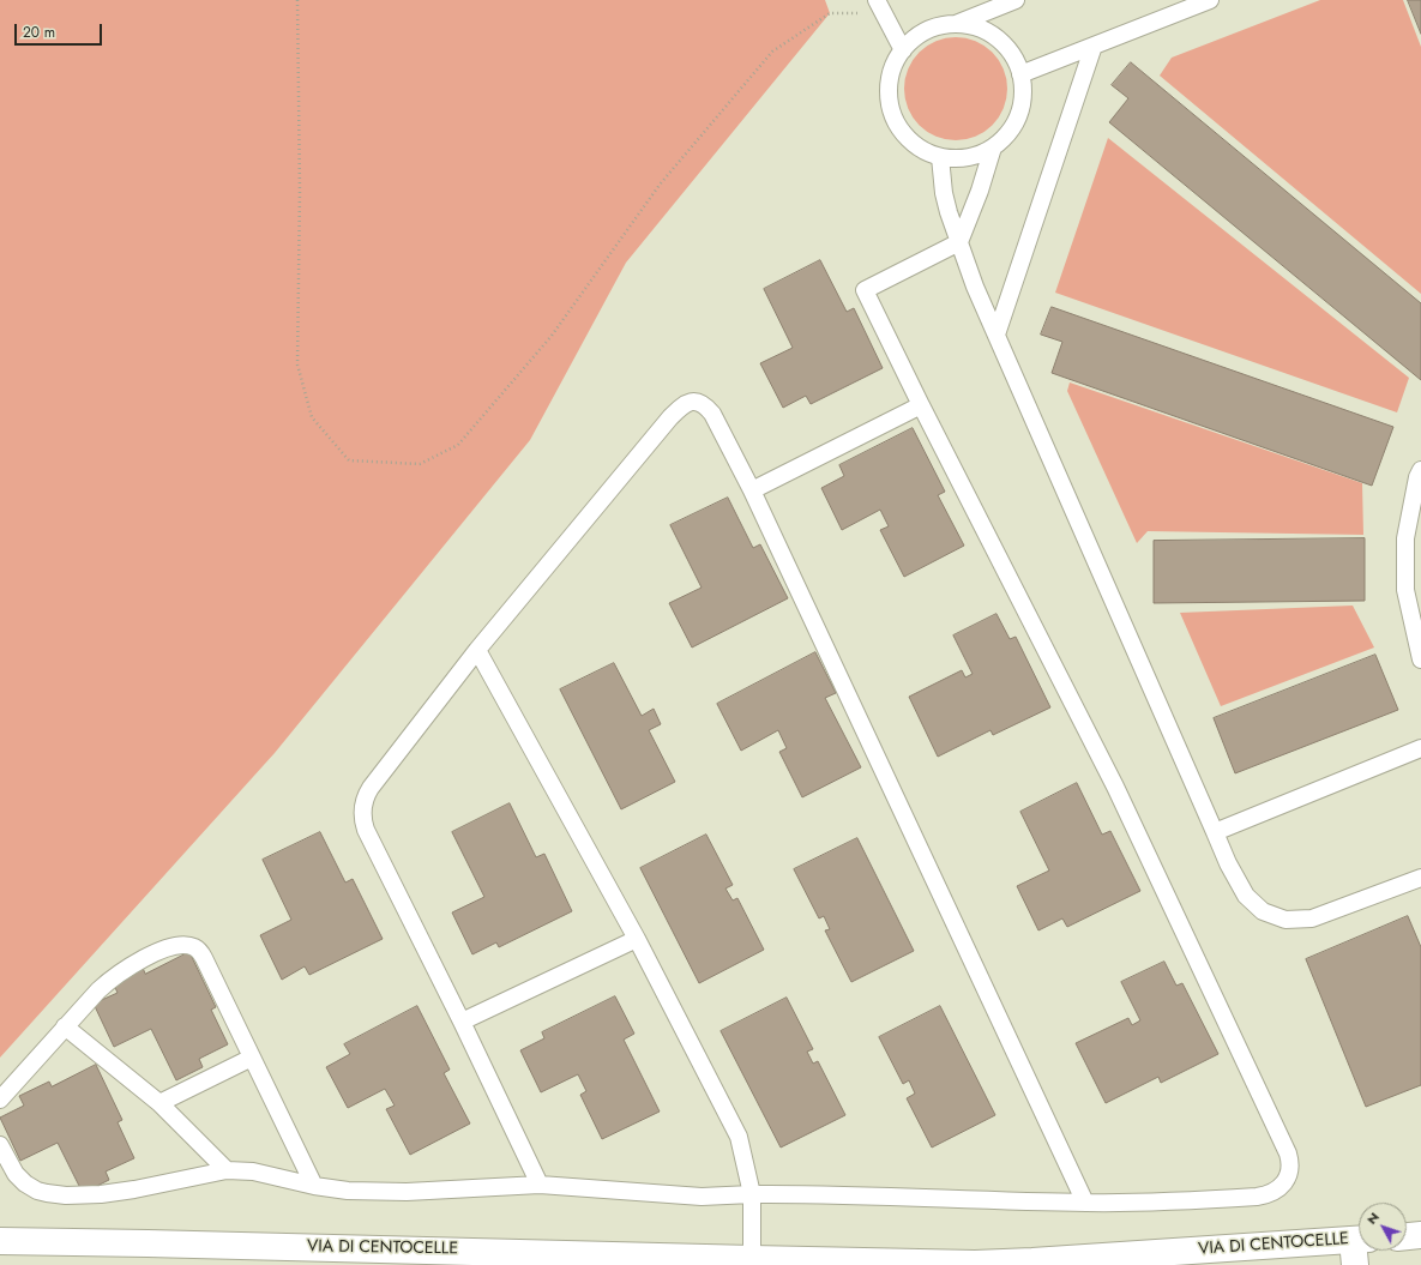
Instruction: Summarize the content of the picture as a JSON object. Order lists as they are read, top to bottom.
{
  "streets": {
    "street": ["VIA DI CENTOCELLE"]
  },
  "scale_bar": "20 m",
  "north": "top left"
}
